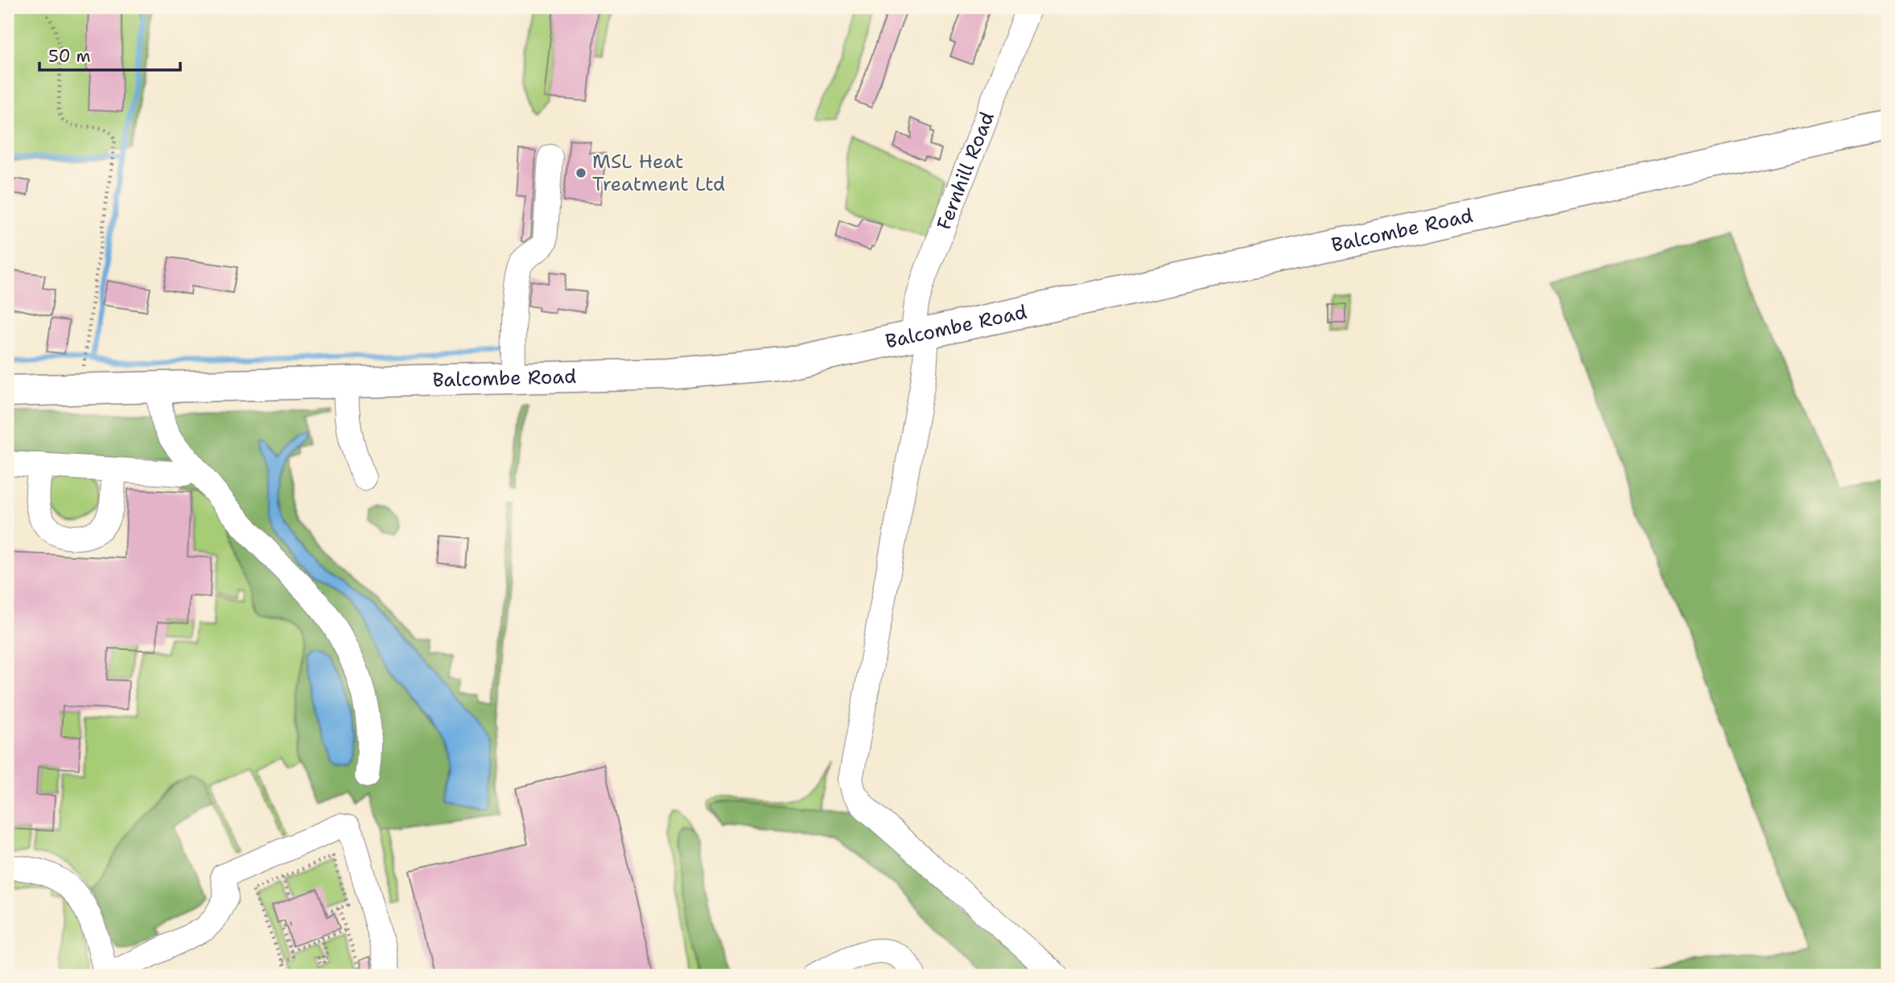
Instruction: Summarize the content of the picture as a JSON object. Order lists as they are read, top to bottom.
{
  "streets": {
    "main road": ["Balcombe Road"],
    "street": ["Fernhill Road"]
  },
  "crossings": [
    ["Fernhill Road", "Balcombe Road"]
  ],
  "places": ["MSL Heat Treatment Ltd"],
  "scale_bar": "50 m"
}
